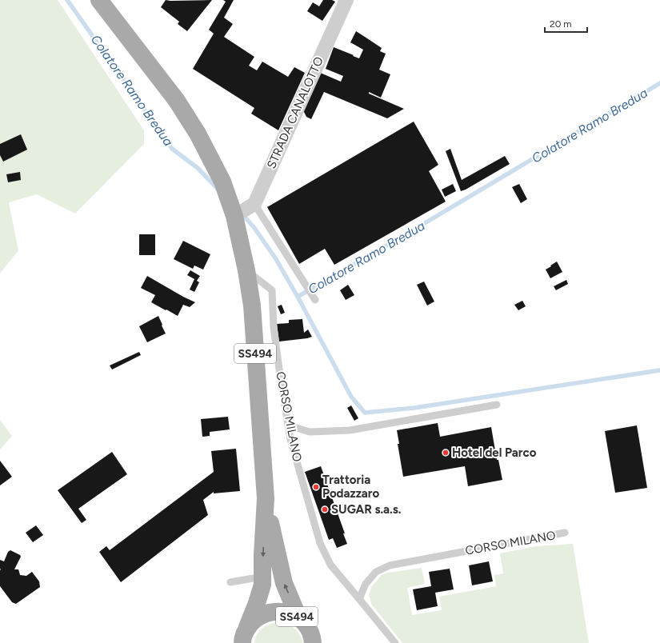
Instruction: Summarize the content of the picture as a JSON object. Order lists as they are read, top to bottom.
{
  "streets": {
    "main road": ["SS494"],
    "street": ["STRADA CANALOTTO"],
    "lane": ["CORSO MILANO"]
  },
  "crossings": [
    ["STRADA CANALOTTO", "SS494"],
    ["SS494", "CORSO MILANO"]
  ],
  "water": ["Colatore Ramo Bredua"],
  "places": ["Hotel del Parco", "Trattoria Podazzaro", "SUGAR s.a.s."],
  "scale_bar": "20 m"
}
